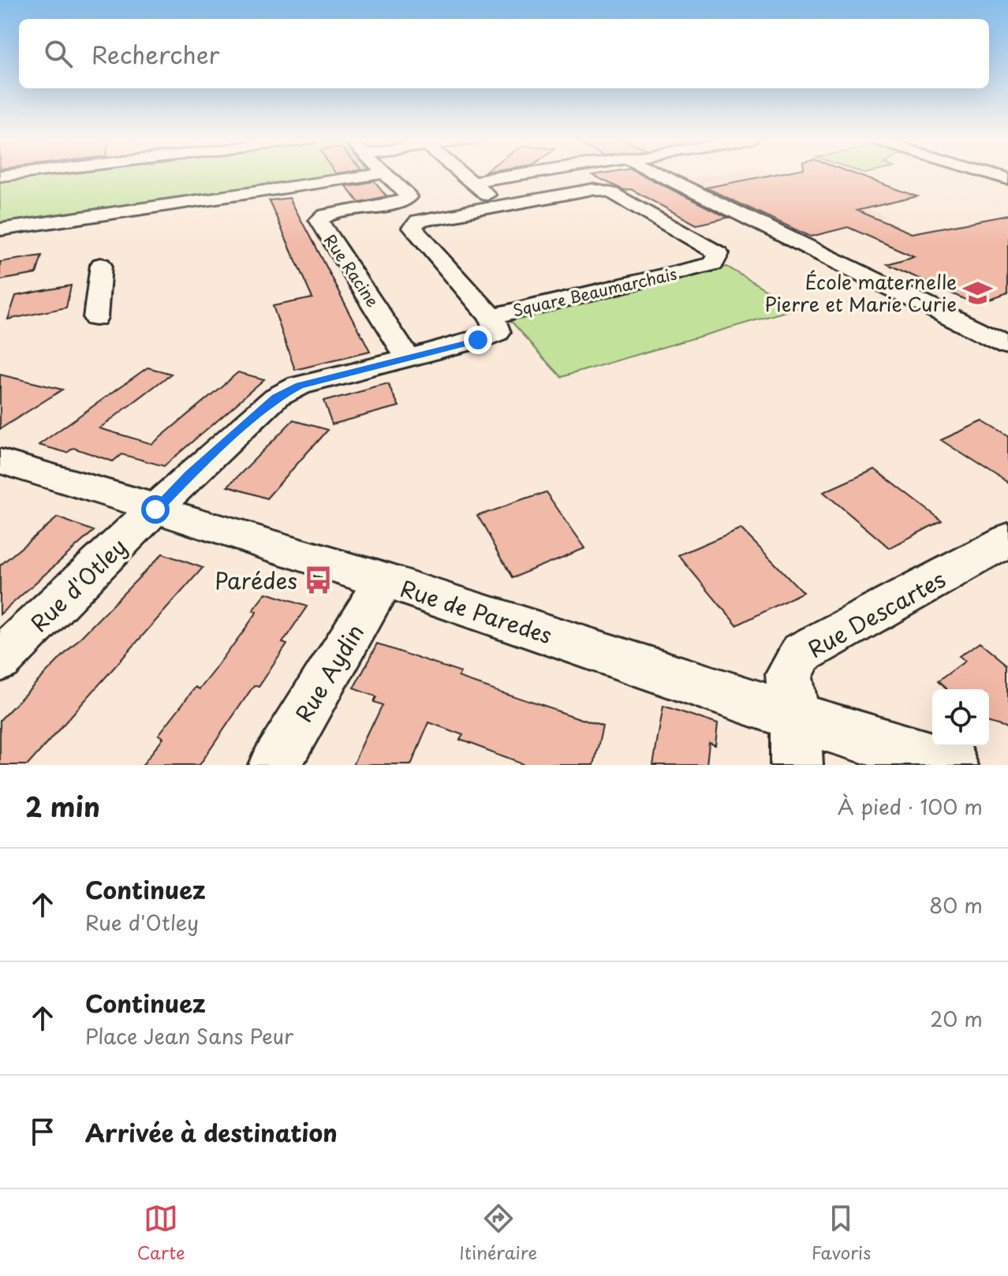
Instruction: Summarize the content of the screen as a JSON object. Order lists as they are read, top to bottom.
{
  "streets": {
    "street": [
      "Rue Racine",
      "Square Beaumarchais",
      "Rue d'Otley",
      "Rue de Paredes",
      "Rue Descartes",
      "Rue Aydin"
    ]
  },
  "crossings": [
    ["Rue Racine", "Rue d'Otley"],
    ["Square Beaumarchais", "Rue d'Otley"],
    ["Rue d'Otley", "Rue de Paredes"],
    ["Rue de Paredes", "Rue Descartes"],
    ["Rue de Paredes", "Rue Aydin"]
  ],
  "places": {
    "school or university": ["École maternelle Pierre et Marie Curie"],
    "bus stop": ["Parédes"]
  },
  "page": {
    "search": "Rechercher",
    "heading": ["2 min", "À pied · 100 m"],
    "list": [
      ["Continuez", "Rue d'Otley", "80 m"],
      ["Continuez", "Place Jean Sans Peur", "20 m"],
      "Arrivée à destination"
    ],
    "nav": ["Carte", "Itinéraire", "Favoris"]
  }
}
